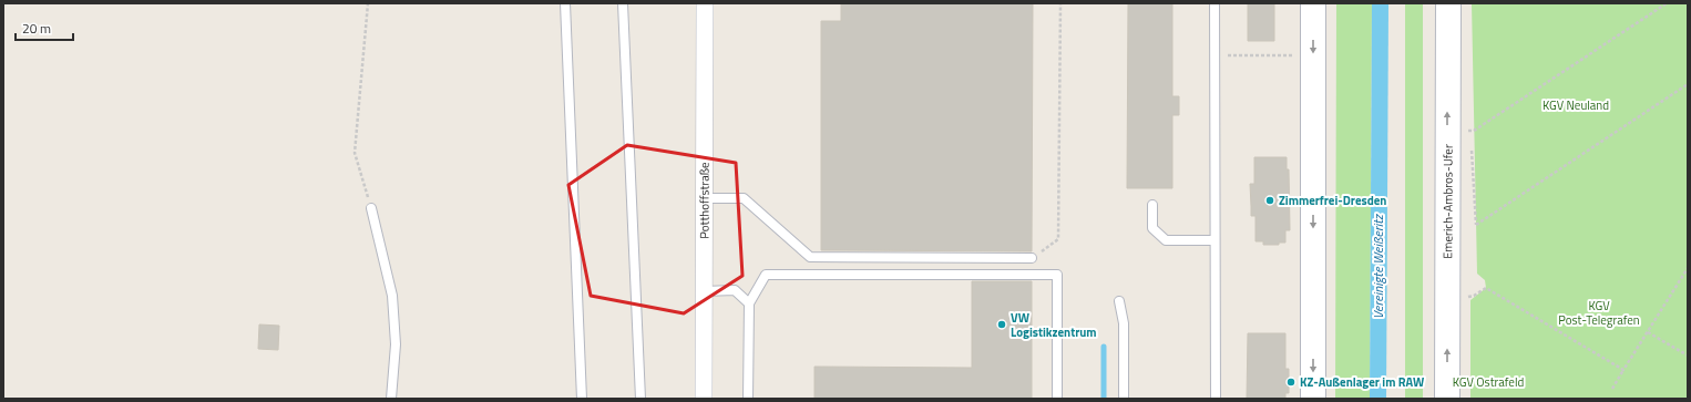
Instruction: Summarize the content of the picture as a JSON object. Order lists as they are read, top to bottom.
{
  "streets": {
    "main road": ["Emerich-Ambros-Ufer"],
    "street": ["Potthoffstraße"]
  },
  "water": ["Vereinigte Weißeritz"],
  "parks": ["KGV Neuland", "KGV Post-Telegrafen", "KGV Ostrafeld"],
  "places": ["Zimmerfrei-Dresden", "VW Logistikzentrum", "KZ-Außenlager im RAW"],
  "scale_bar": "20 m"
}
